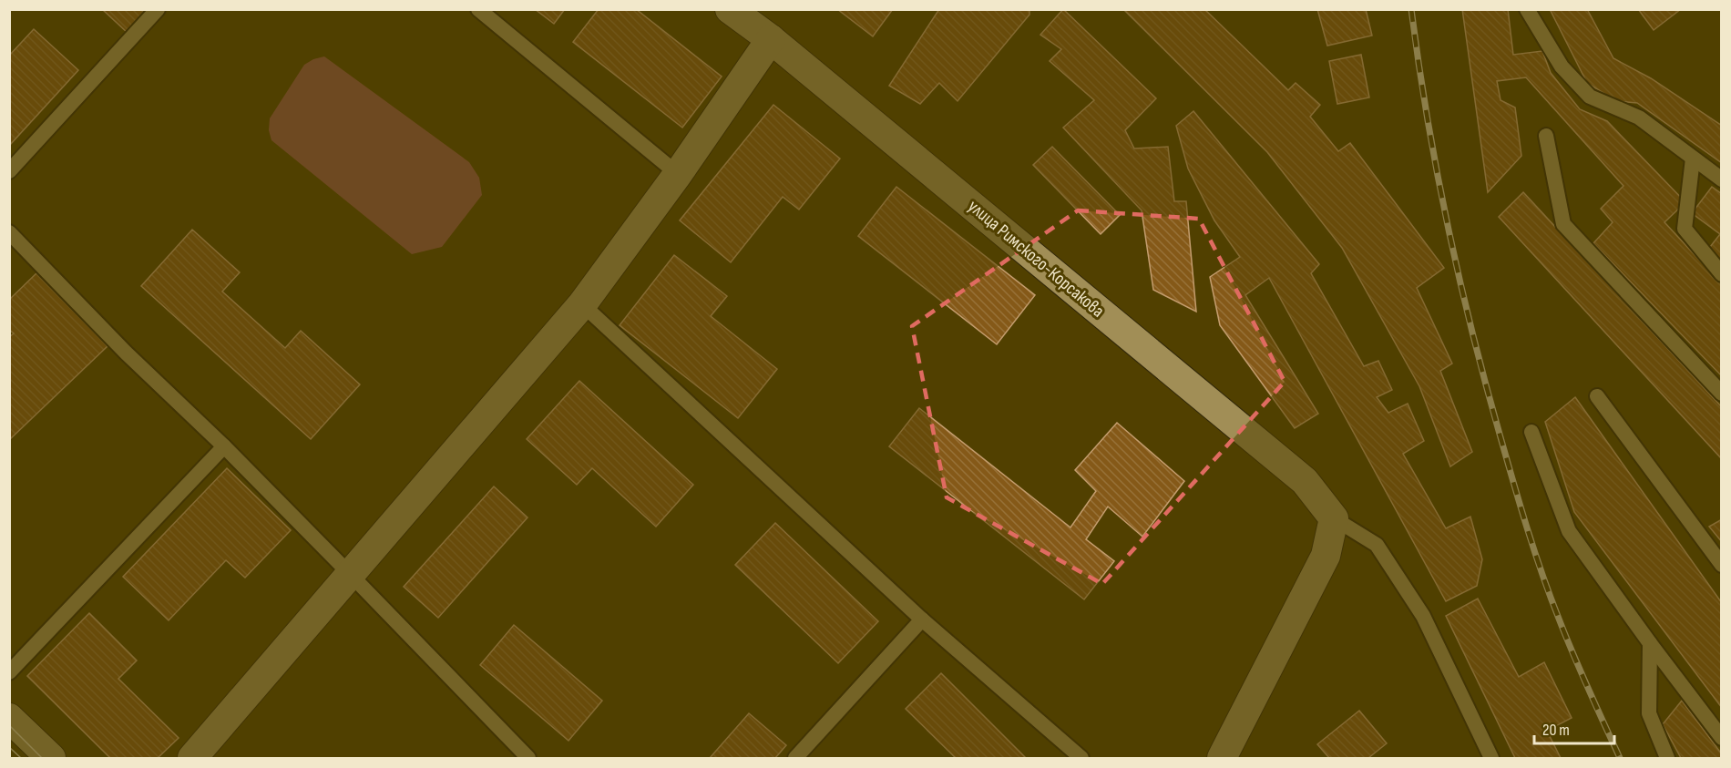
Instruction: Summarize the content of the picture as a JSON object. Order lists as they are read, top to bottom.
{
  "streets": {
    "street": ["улица Римского-Корсакова"]
  },
  "scale_bar": "20 m"
}
